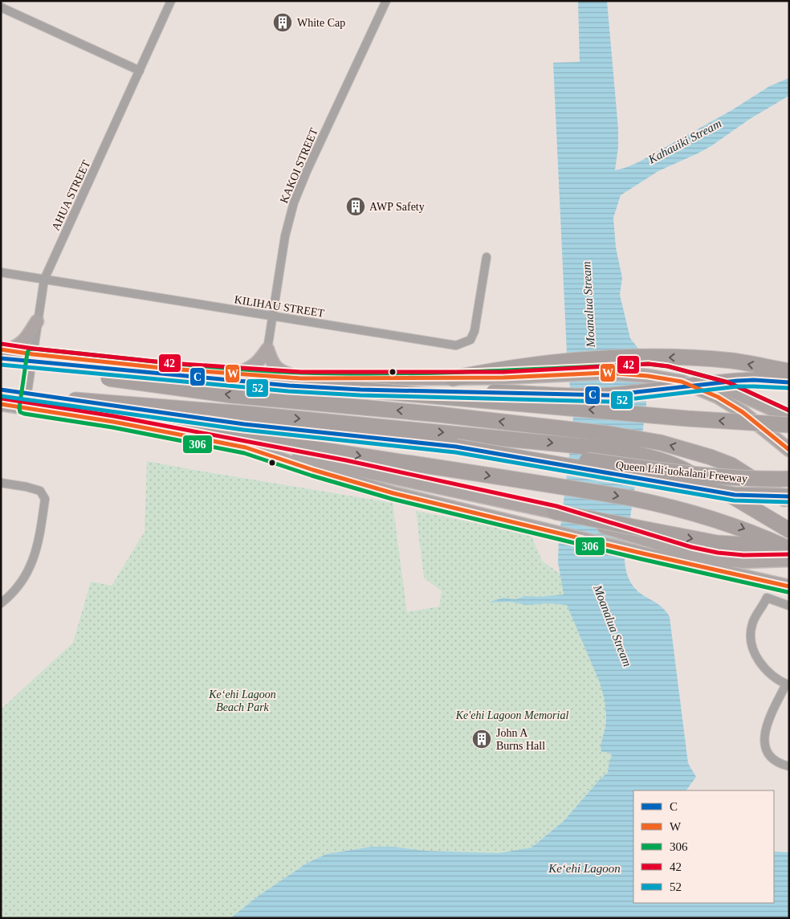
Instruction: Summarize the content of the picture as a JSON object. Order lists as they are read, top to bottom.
{
  "streets": {
    "highway": ["Queen Liliʻuokalani Freeway"],
    "street": ["KAKOI STREET", "AHUA STREET", "KILIHAU STREET"]
  },
  "crossings": [
    ["KAKOI STREET", "KILIHAU STREET"],
    ["AHUA STREET", "KILIHAU STREET"]
  ],
  "water": ["Kahauiki Stream", "Moanalua Stream", "Keʻehi Lagoon"],
  "parks": ["Keʻehi Lagoon Beach Park", "Ke'ehi Lagoon Memorial"],
  "places": {
    "building": ["White Cap", "AWP Safety", "John A Burns Hall"]
  },
  "lines": [
    "transit line 42",
    "transit line 306",
    "transit line W",
    "transit line C",
    "transit line 52"
  ],
  "legend": [
    "C",
    "W",
    "306",
    "42",
    "52"
  ]
}
